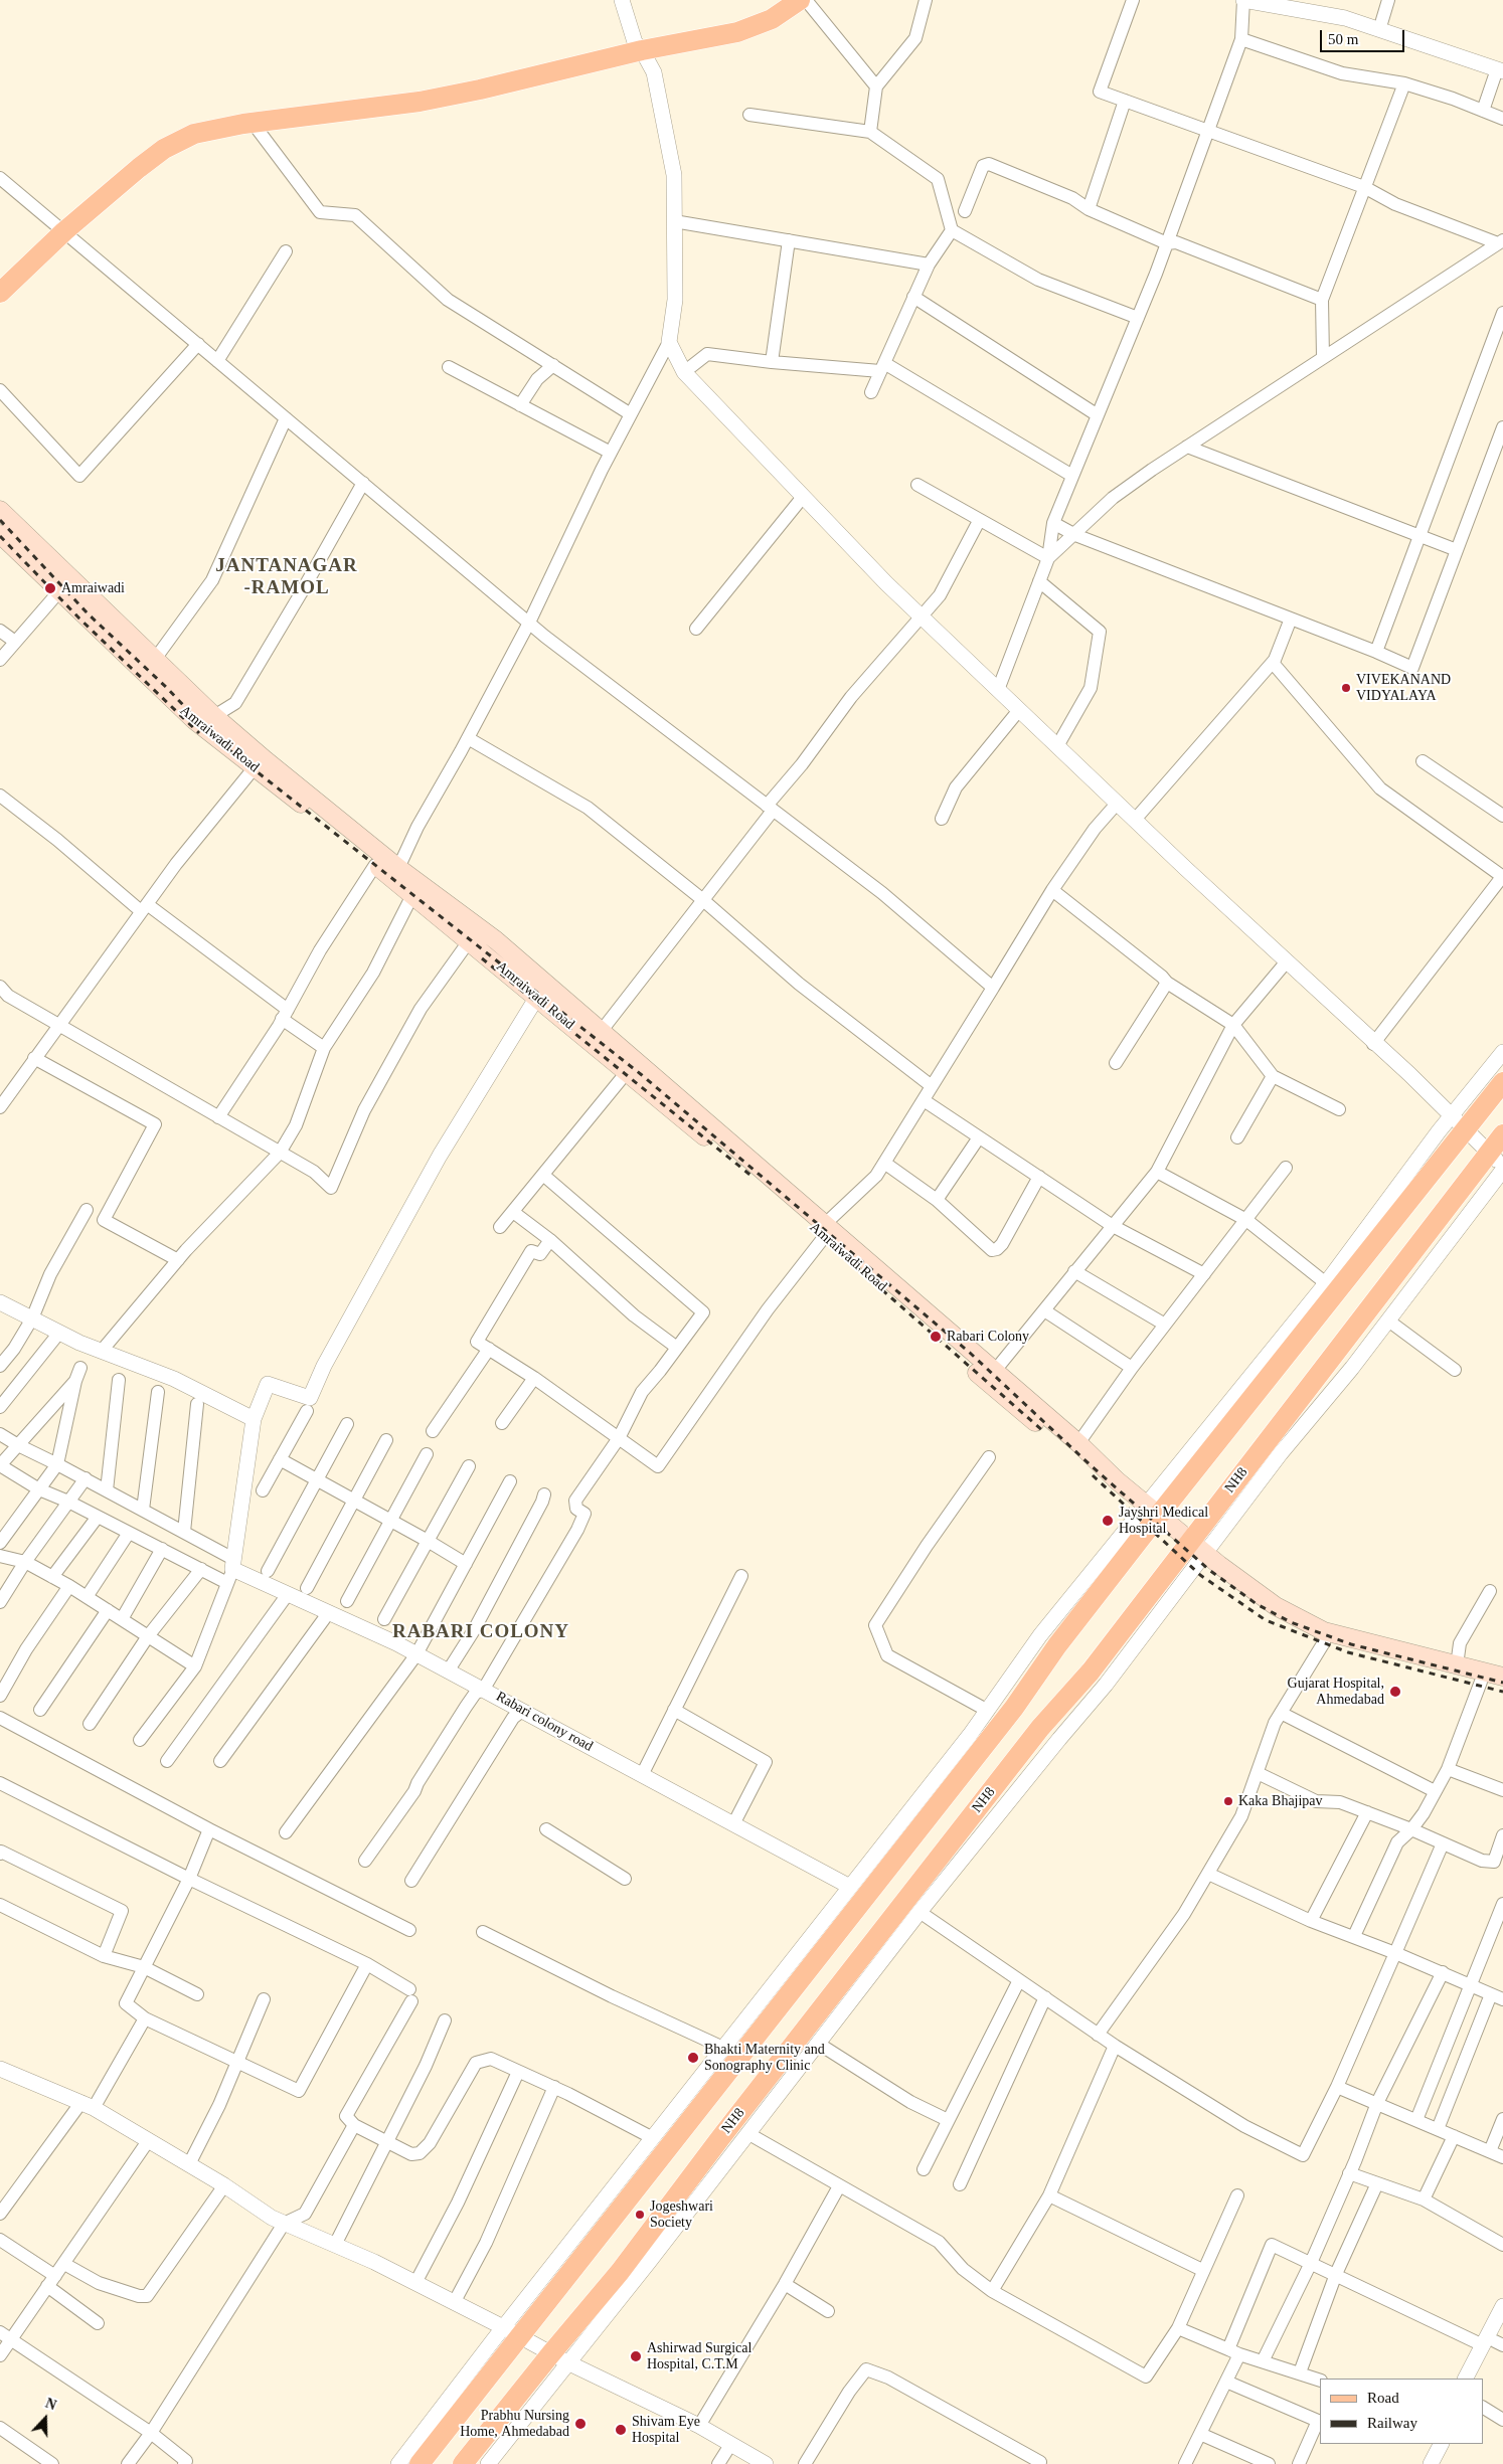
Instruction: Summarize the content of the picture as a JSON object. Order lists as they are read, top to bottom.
{
  "streets": {
    "main road": ["Amraiwadi Road", "NH8"],
    "street": ["Rabari colony road"]
  },
  "districts": ["JANTANAGAR -RAMOL", "RABARI COLONY"],
  "places": [
    "Amraiwadi",
    "VIVEKANAND VIDYALAYA",
    "Rabari Colony",
    "Jayshri Medical Hospital",
    "Gujarat Hospital, Ahmedabad",
    "Kaka Bhajipav",
    "Bhakti Maternity and Sonography Clinic",
    "Jogeshwari Society",
    "Ashirwad Surgical Hospital, C.T.M",
    "Prabhu Nursing Home, Ahmedabad",
    "Shivam Eye Hospital"
  ],
  "legend": ["Road", "Railway"],
  "scale_bar": "50 m",
  "north": "top"
}
